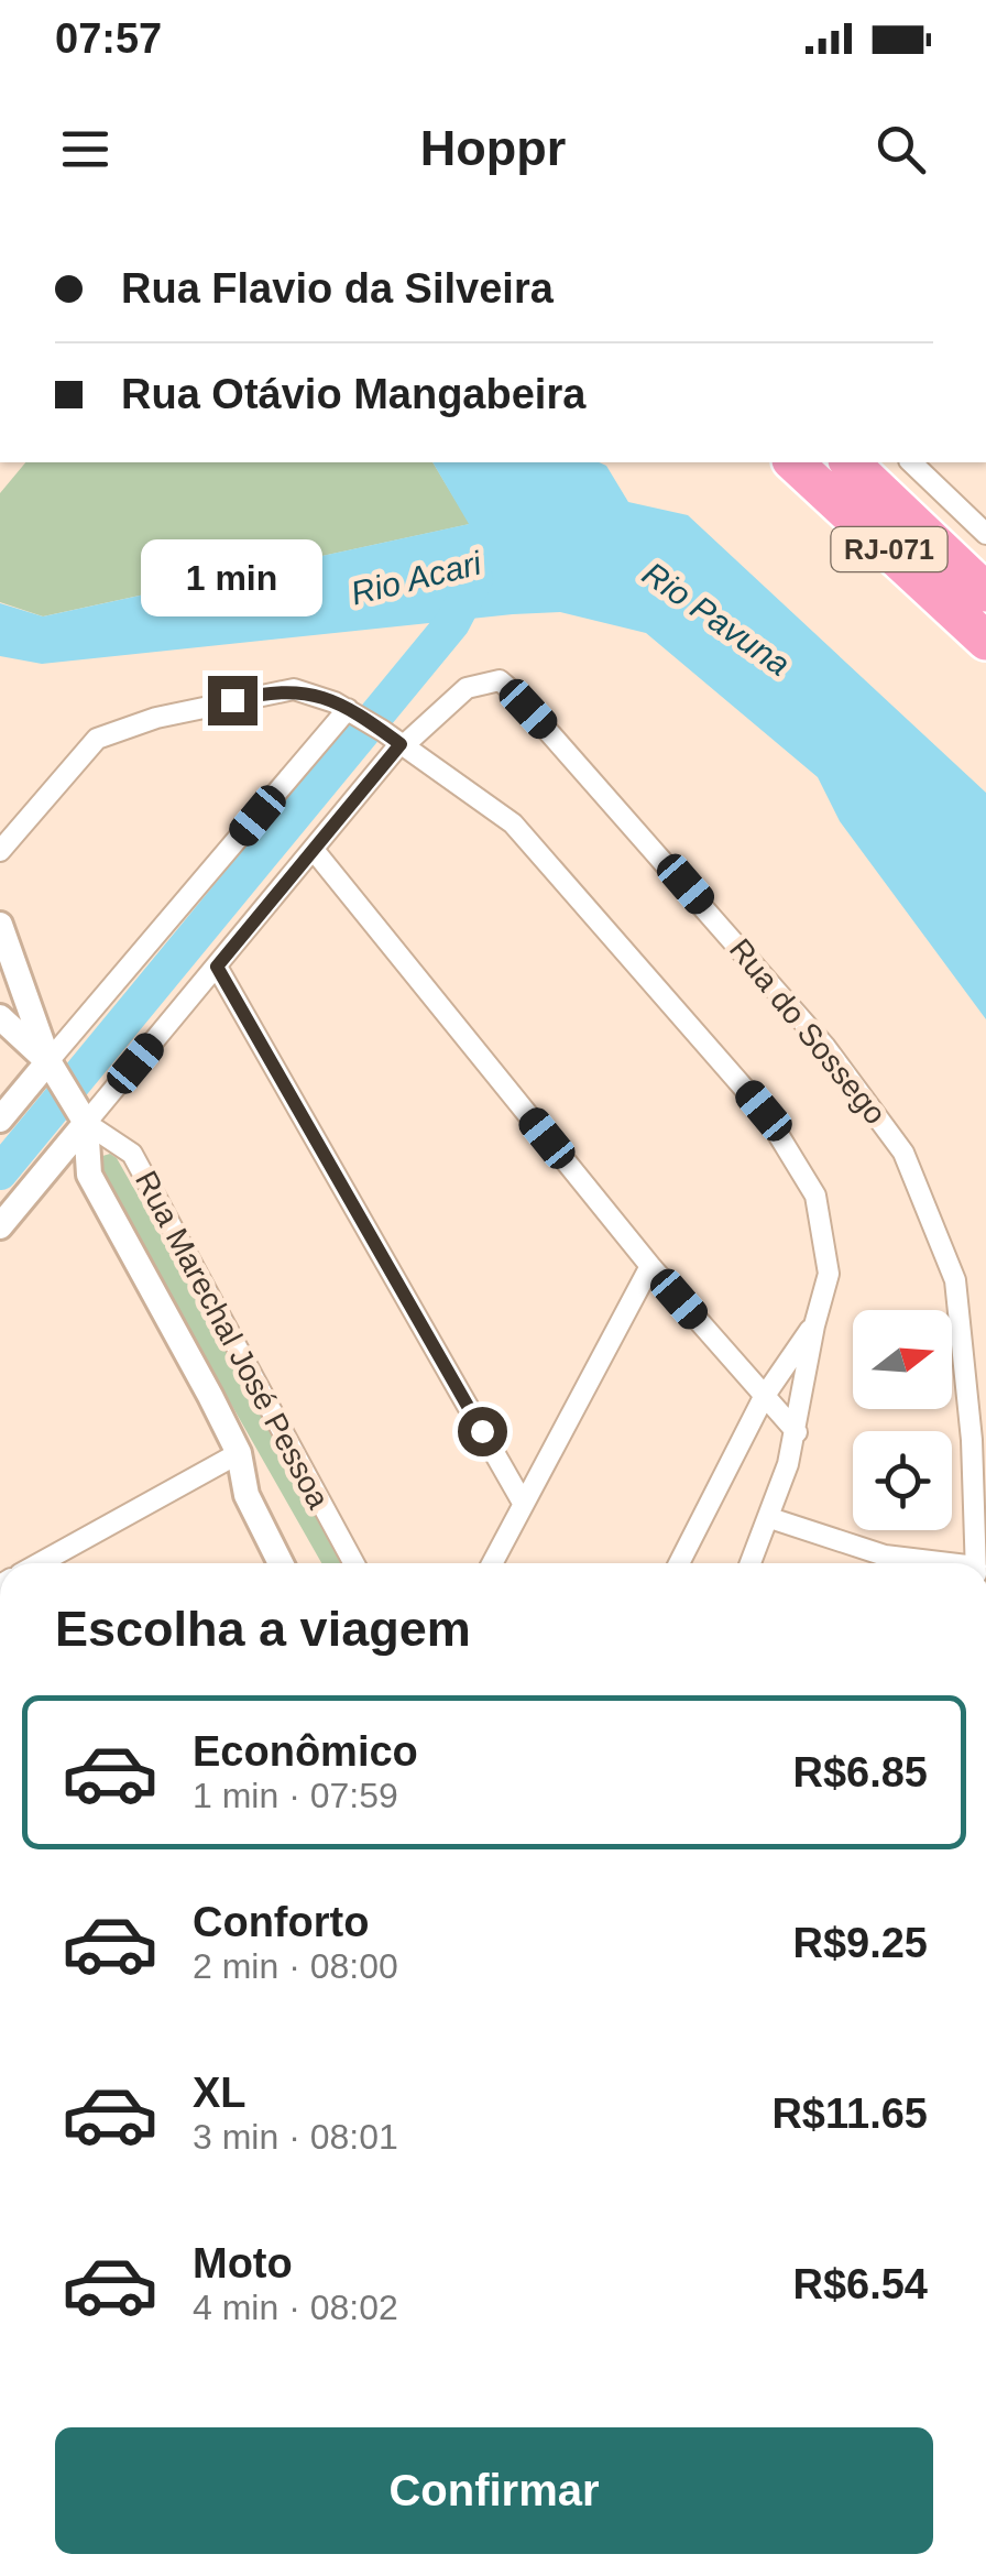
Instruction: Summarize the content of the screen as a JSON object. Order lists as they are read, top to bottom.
{
  "streets": {
    "highway": ["RJ-071"],
    "street": ["Rua do Sossego", "Rua Marechal José Pessoa"]
  },
  "water": ["Rio Acari", "Rio Pavuna"],
  "north": "right",
  "page": {
    "status": "07:57",
    "header": "Hoppr",
    "banner": ["Rua Flavio da Silveira", "Rua Otávio Mangabeira"],
    "bubble": "1 min",
    "heading": "Escolha a viagem",
    "list": [
      {
        "name": "Econômico",
        "note": "1 min · 07:59",
        "value": "R$6.85"
      },
      {
        "name": "Conforto",
        "note": "2 min · 08:00",
        "value": "R$9.25"
      },
      {
        "name": "XL",
        "note": "3 min · 08:01",
        "value": "R$11.65"
      },
      {
        "name": "Moto",
        "note": "4 min · 08:02",
        "value": "R$6.54"
      }
    ],
    "buttons": "Confirmar"
  }
}
